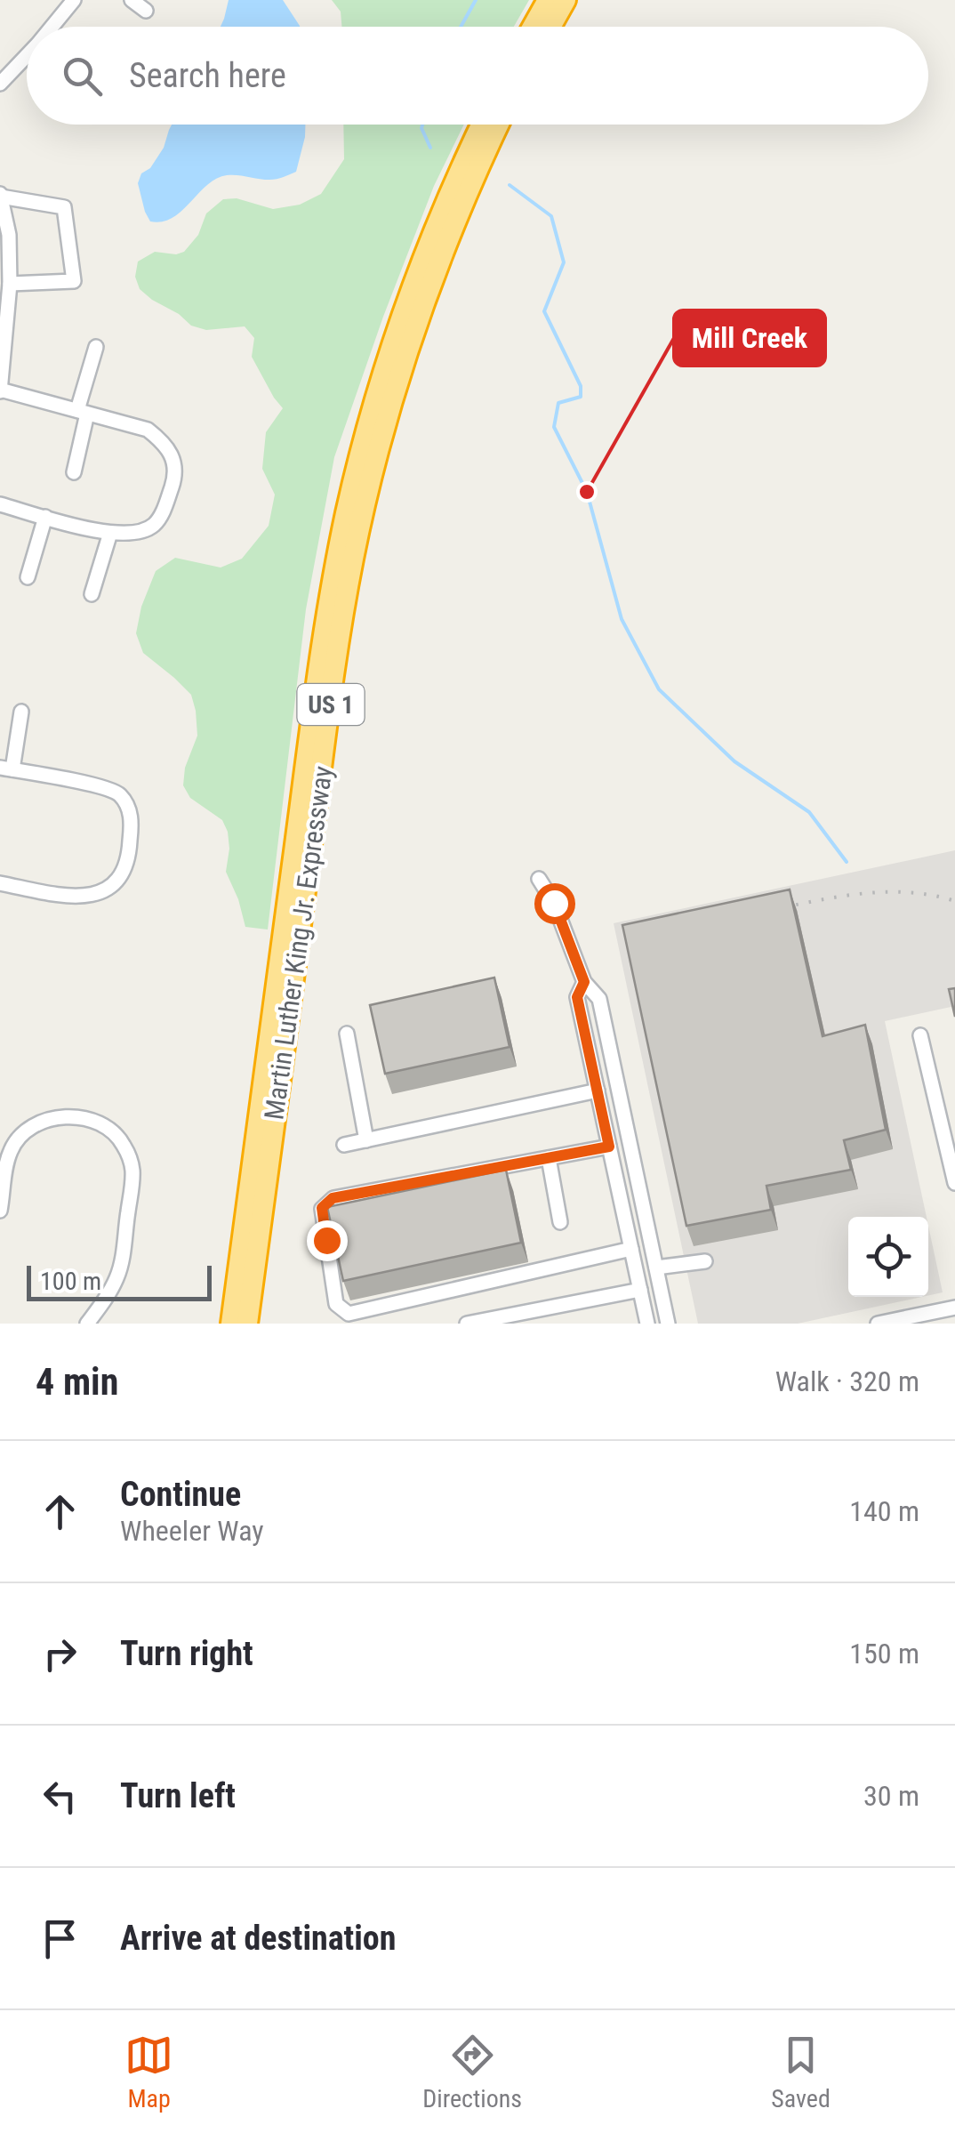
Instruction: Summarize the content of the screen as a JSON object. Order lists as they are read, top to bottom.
{
  "streets": {
    "highway": ["US 1", "Martin Luther King Jr. Expressway"]
  },
  "places": ["Mill Creek"],
  "scale_bar": "100 m",
  "page": {
    "search": "Search here",
    "scale": "100 m",
    "heading": ["4 min", "Walk · 320 m"],
    "list": [
      ["Continue", "Wheeler Way", "140 m"],
      ["Turn right", "150 m"],
      ["Turn left", "30 m"],
      "Arrive at destination"
    ],
    "nav": ["Map", "Directions", "Saved"]
  }
}
